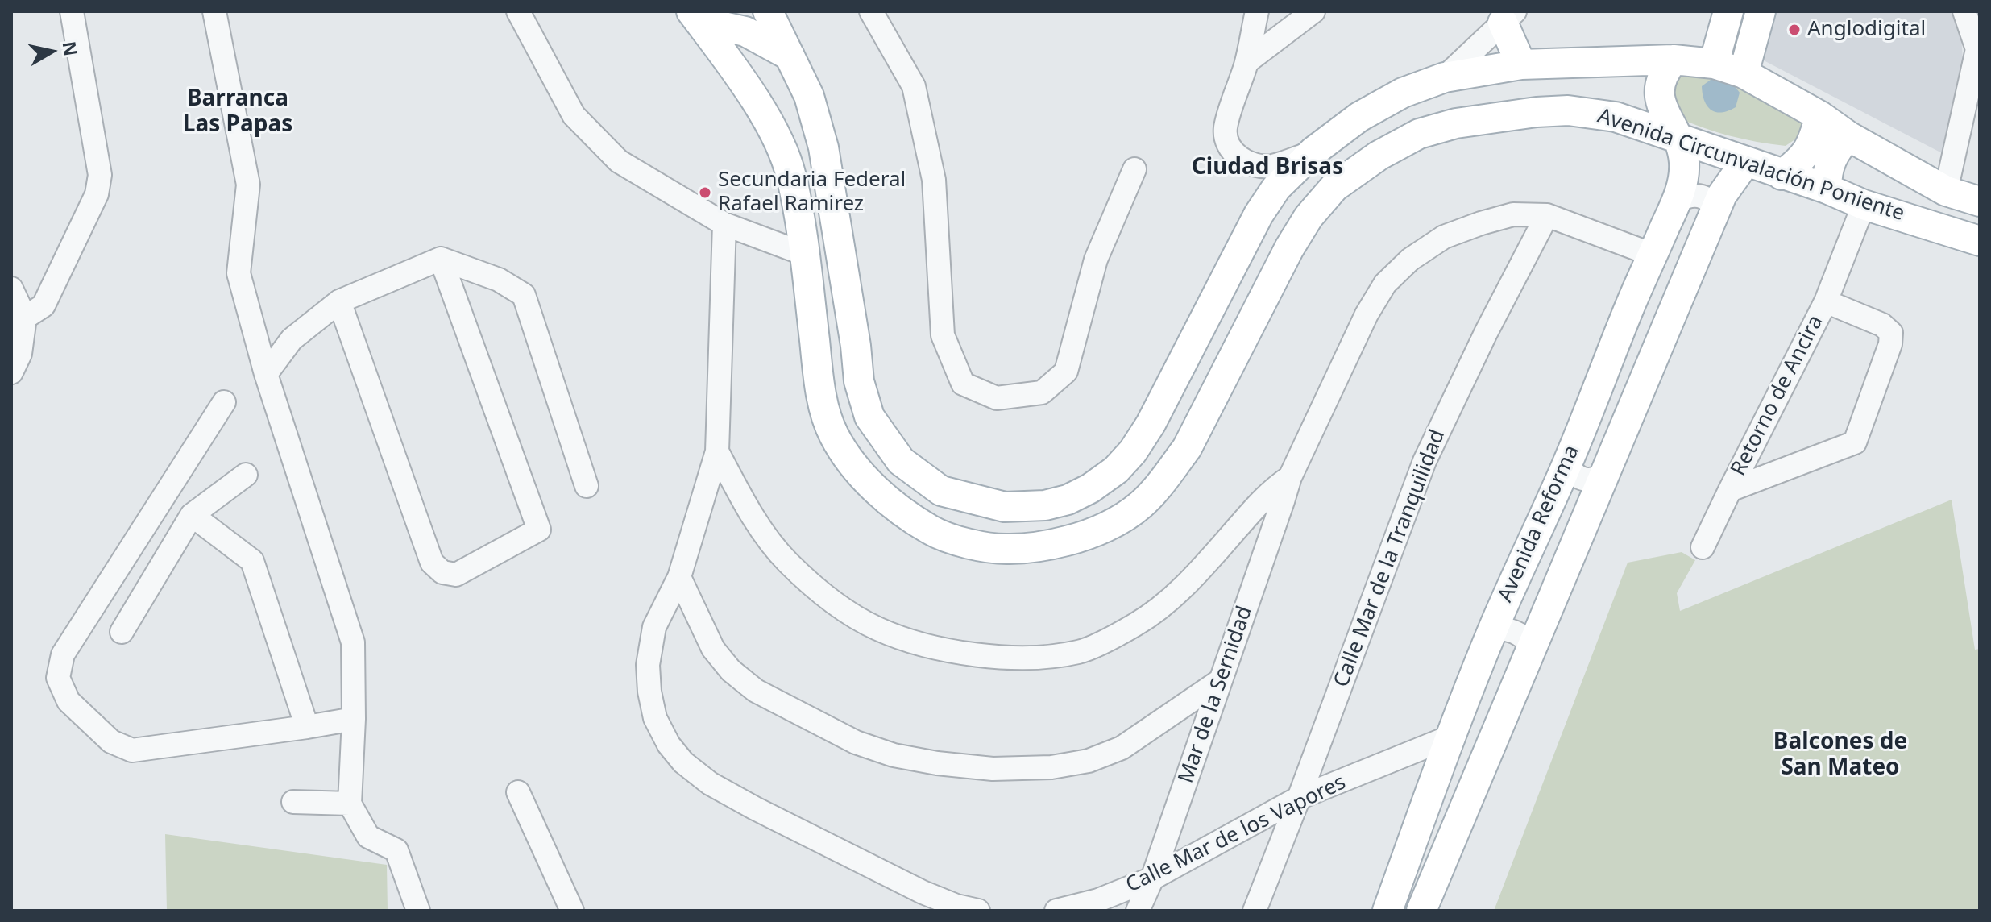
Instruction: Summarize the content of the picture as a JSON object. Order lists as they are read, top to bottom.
{
  "streets": {
    "main road": ["Avenida Circunvalación Poniente", "Avenida Reforma"],
    "street": [
      "Retorno de Ancira",
      "Calle Mar de la Tranquilidad",
      "Mar de la Sernidad",
      "Calle Mar de los Vapores"
    ]
  },
  "crossings": [
    ["Avenida Circunvalación Poniente", "Retorno de Ancira"],
    ["Avenida Circunvalación Poniente", "Avenida Reforma"],
    ["Avenida Reforma", "Mar de la Sernidad"],
    ["Avenida Reforma", "Calle Mar de los Vapores"],
    ["Calle Mar de la Tranquilidad", "Mar de la Sernidad"],
    ["Calle Mar de la Tranquilidad", "Calle Mar de los Vapores"],
    ["Mar de la Sernidad", "Calle Mar de los Vapores"]
  ],
  "districts": ["Barranca Las Papas", "Ciudad Brisas", "Balcones de San Mateo"],
  "places": ["Anglodigital", "Secundaria Federal Rafael Ramirez"],
  "north": "right"
}
